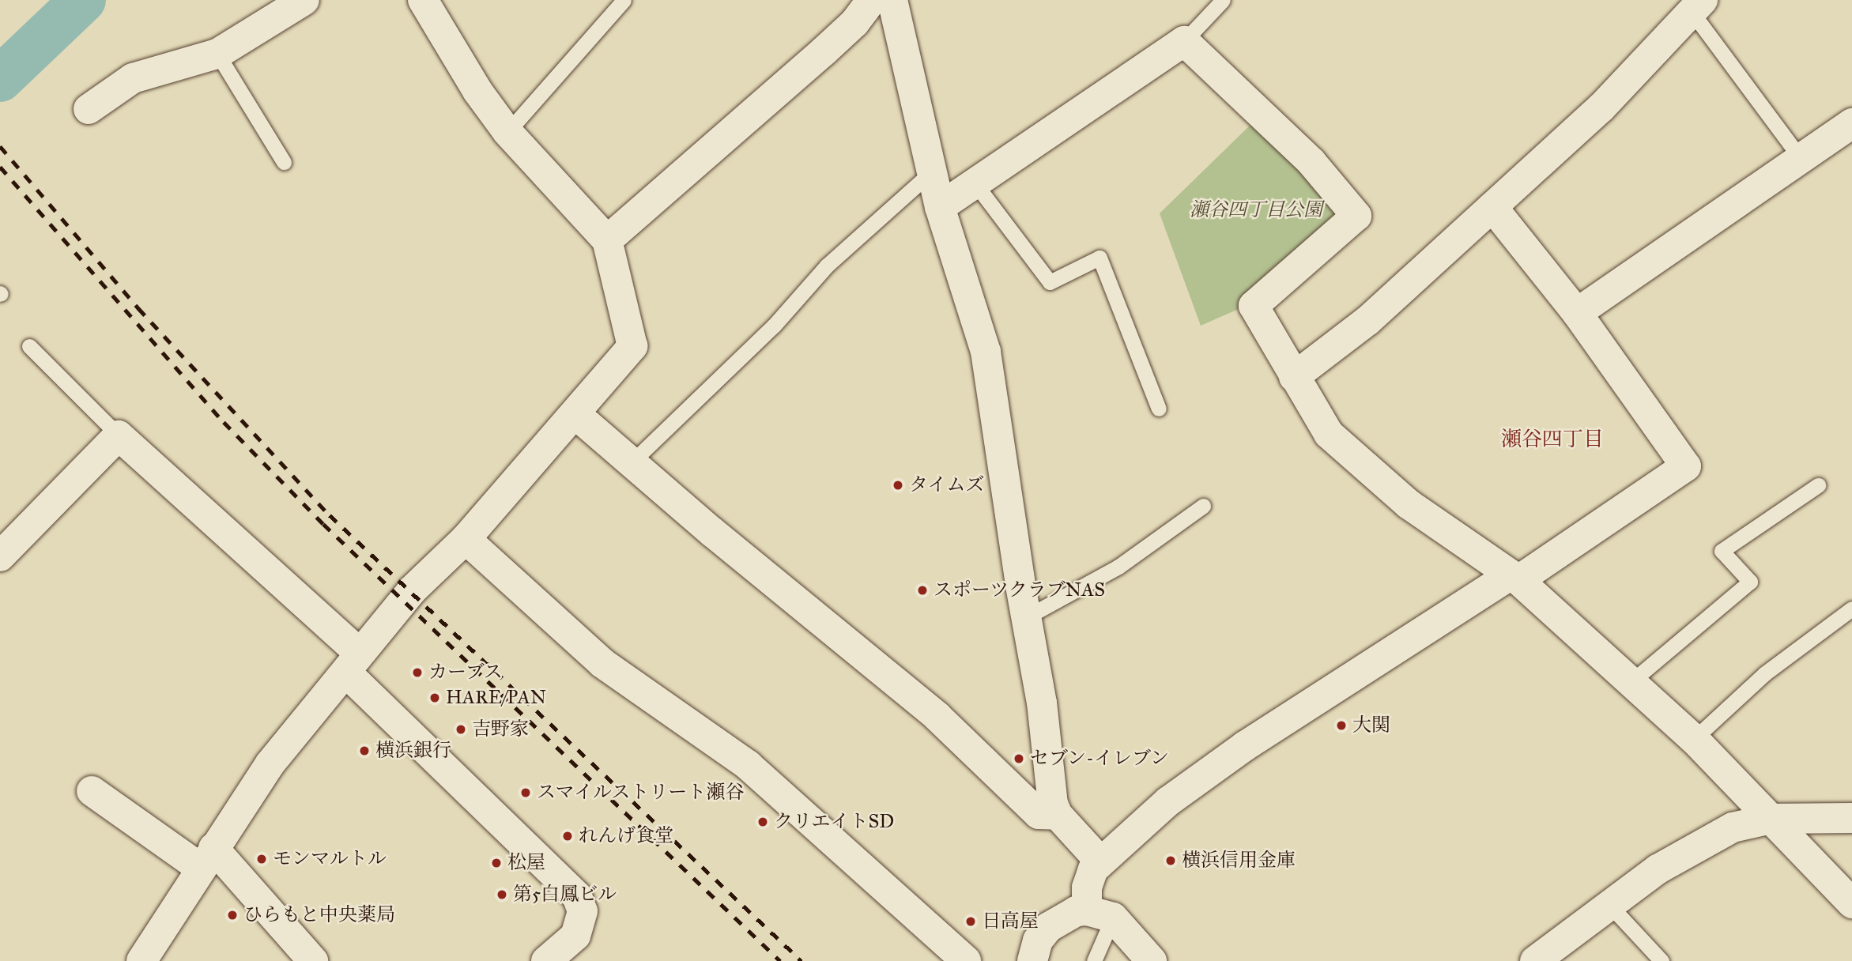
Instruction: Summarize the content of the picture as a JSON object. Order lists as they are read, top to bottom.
{
  "districts": ["瀬谷四丁目"],
  "parks": ["瀬谷四丁目公園"],
  "places": [
    "タイムズ",
    "スポーツクラブNAS",
    "カーブス",
    "HARE/PAN",
    "大関",
    "吉野家",
    "横浜銀行",
    "セブン-イレブン",
    "スマイルストリート瀬谷",
    "クリエイトSD",
    "れんげ食堂",
    "モンマルトル",
    "横浜信用金庫",
    "松屋",
    "第5白鳳ビル",
    "ひらもと中央薬局",
    "日高屋"
  ]
}
